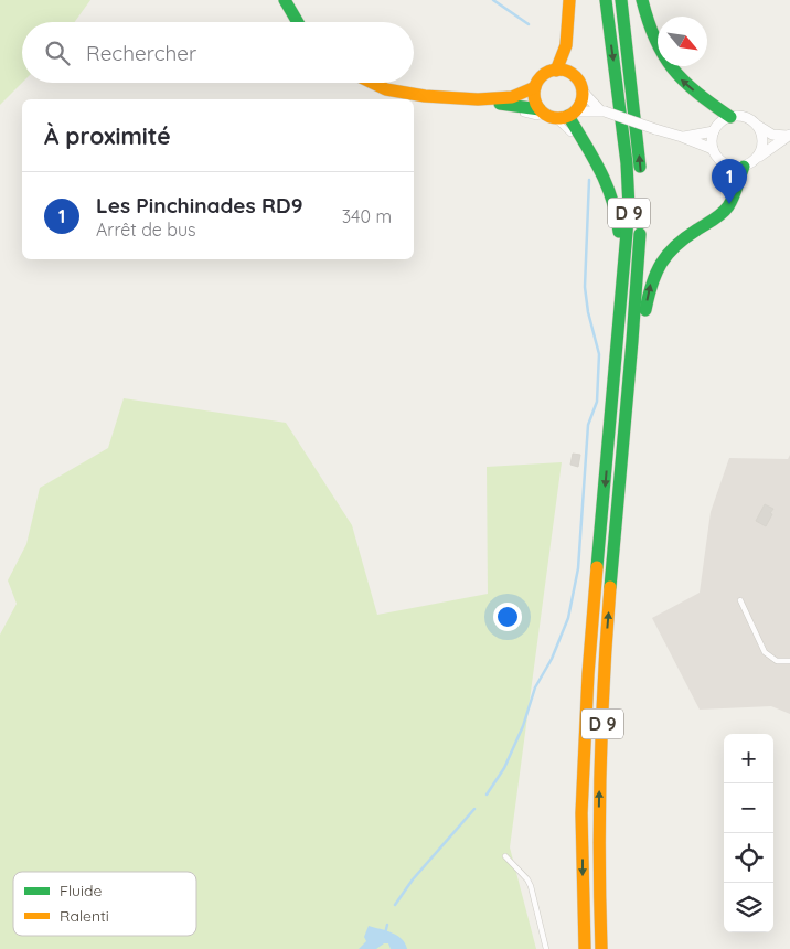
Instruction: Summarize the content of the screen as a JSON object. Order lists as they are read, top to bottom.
{
  "streets": {
    "main road": ["D 9"]
  },
  "legend": ["Fluide", "Ralenti"],
  "north": "bottom right",
  "page": {
    "search": "Rechercher",
    "heading": "À proximité",
    "pins": "1",
    "list": [
      {
        "mark": "1",
        "name": "Les Pinchinades RD9",
        "note": "Arrêt de bus",
        "value": "340 m"
      }
    ],
    "map_buttons": ["+", "−"]
  }
}
